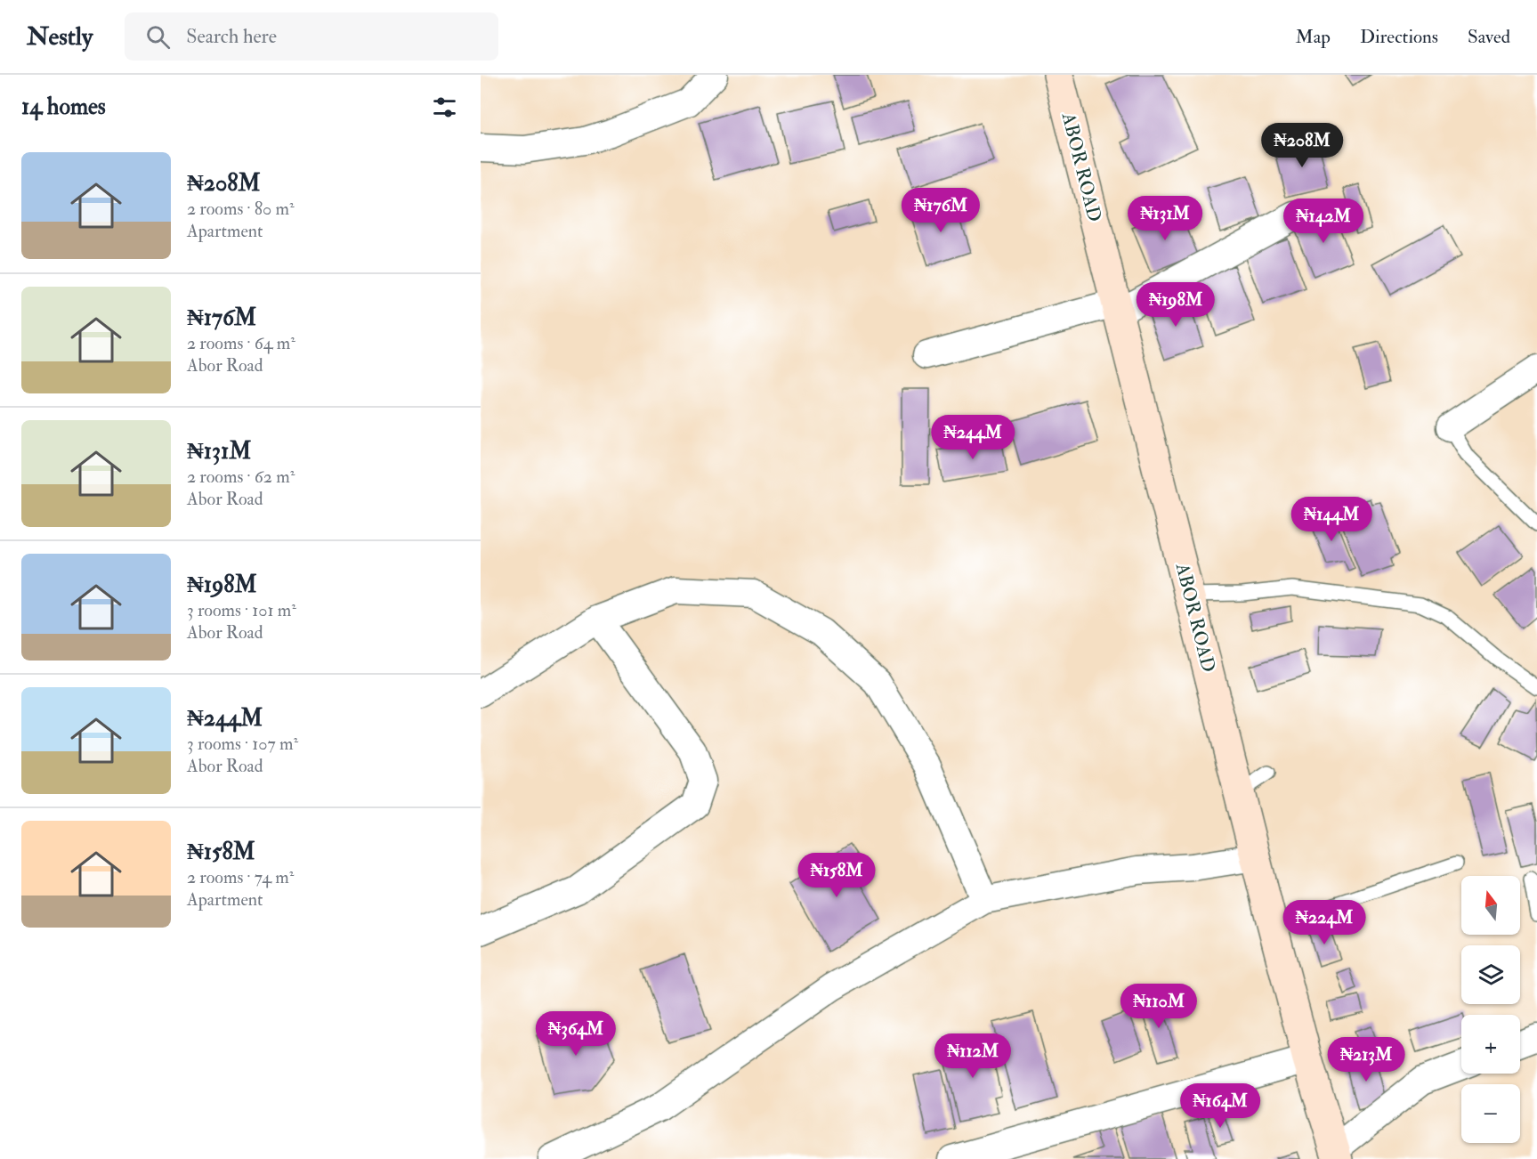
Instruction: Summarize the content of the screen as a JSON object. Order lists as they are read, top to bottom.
{
  "streets": {
    "street": ["ABOR ROAD"]
  },
  "north": "top",
  "page": {
    "header": "Nestly",
    "search": "Search here",
    "nav": ["Map", "Directions", "Saved"],
    "heading": "14 homes",
    "price": [
      "₦208M",
      "₦176M",
      "₦131M",
      "₦142M",
      "₦198M",
      "₦244M",
      "₦144M",
      "₦158M",
      "₦224M",
      "₦110M",
      "₦364M",
      "₦112M",
      "₦213M",
      "₦164M"
    ],
    "list": [
      {
        "name": "₦208M",
        "note": "2 rooms · 80 m² · Apartment"
      },
      {
        "name": "₦176M",
        "note": "2 rooms · 64 m² · Abor Road"
      },
      {
        "name": "₦131M",
        "note": "2 rooms · 62 m² · Abor Road"
      },
      {
        "name": "₦198M",
        "note": "3 rooms · 101 m² · Abor Road"
      },
      {
        "name": "₦244M",
        "note": "3 rooms · 107 m² · Abor Road"
      },
      {
        "name": "₦158M",
        "note": "2 rooms · 74 m² · Apartment"
      }
    ],
    "map_buttons": ["+", "−"]
  }
}
